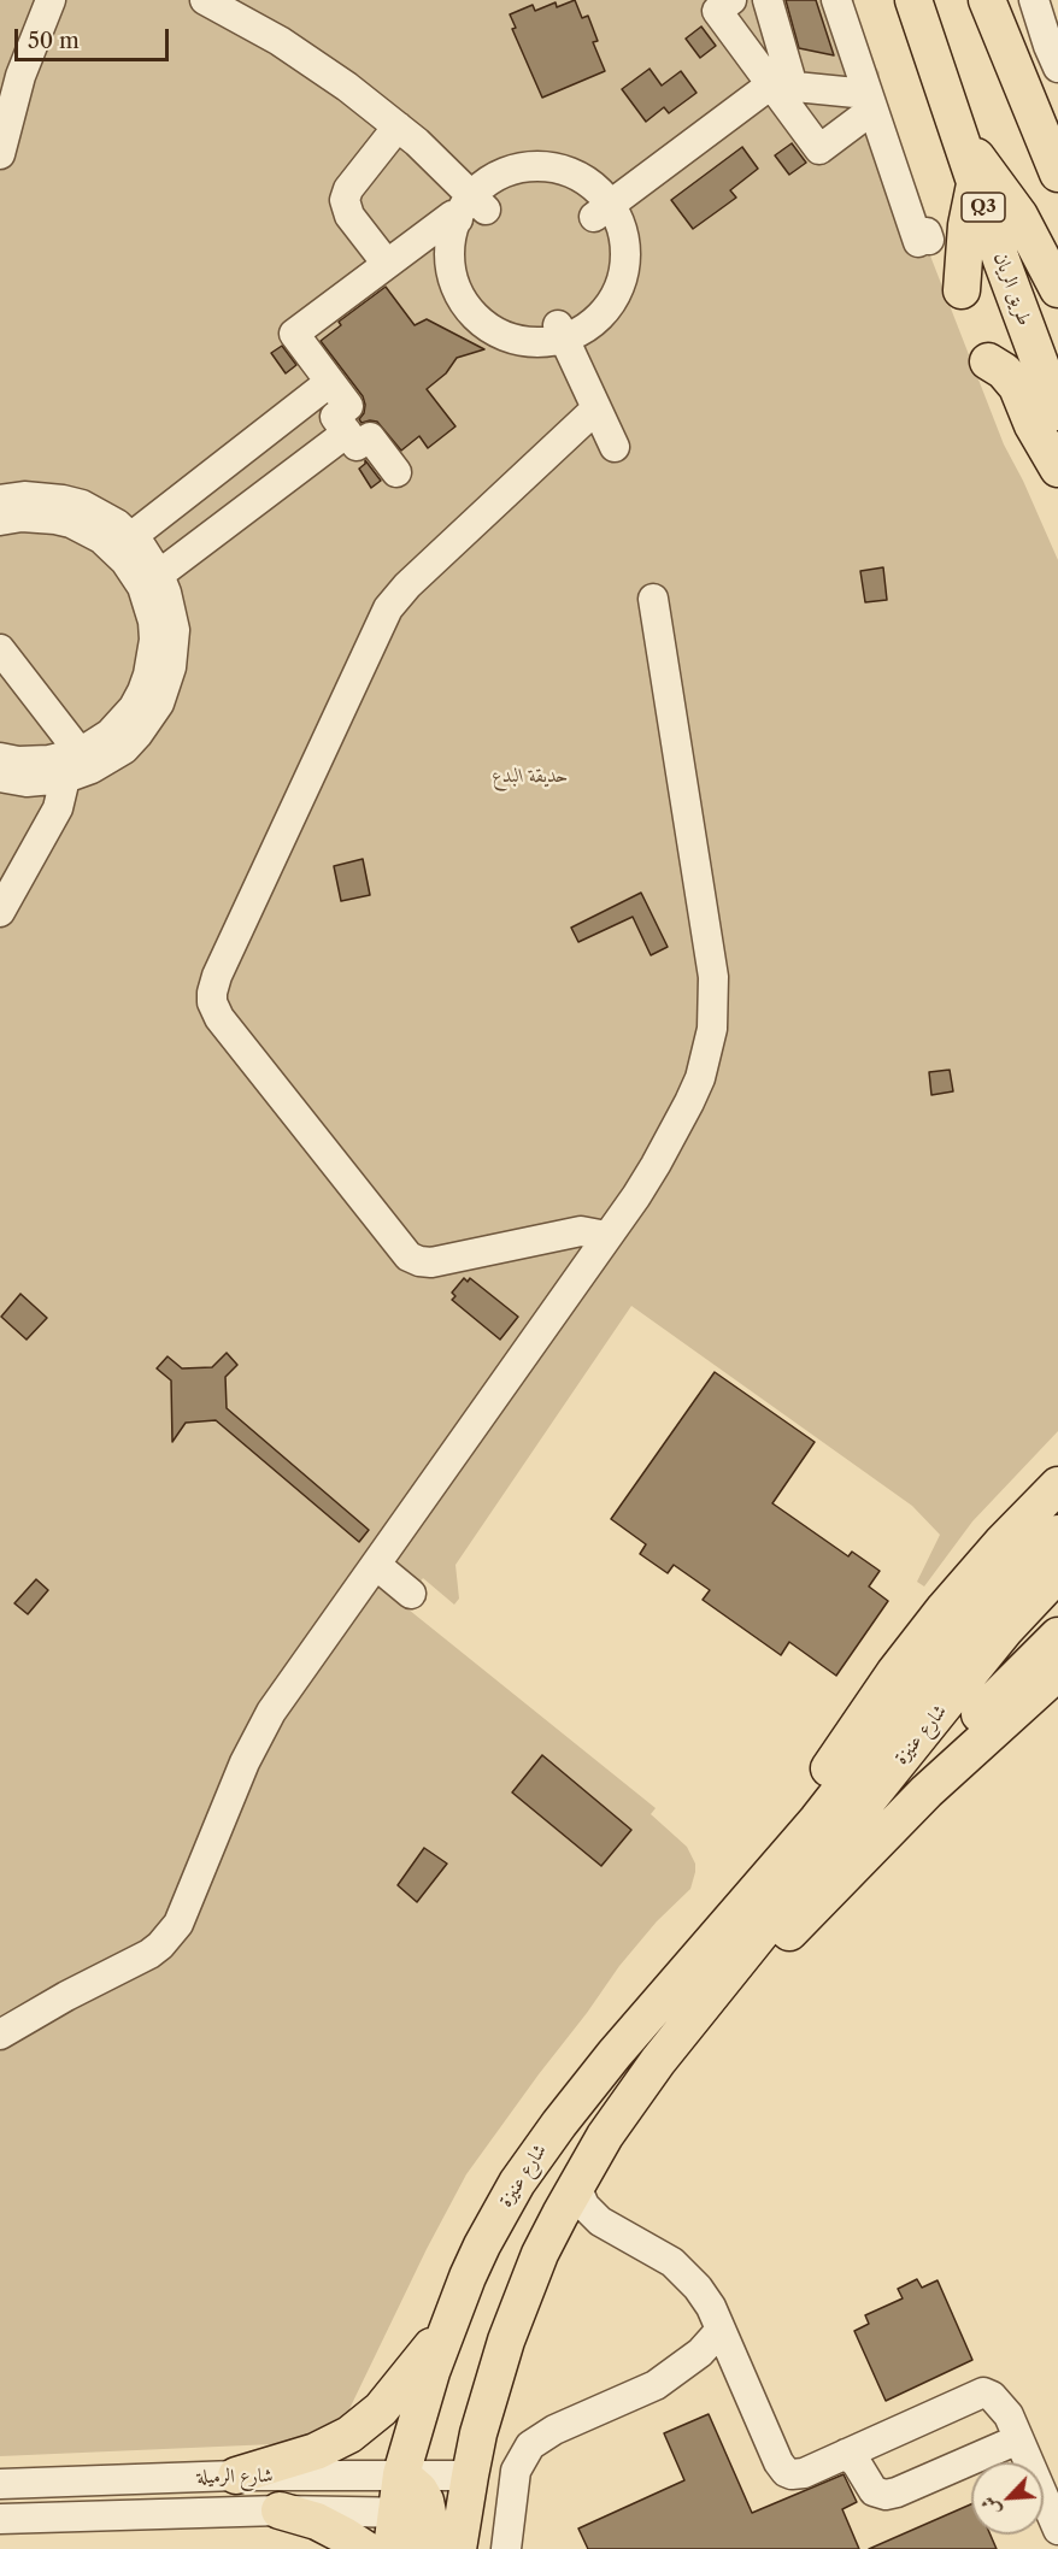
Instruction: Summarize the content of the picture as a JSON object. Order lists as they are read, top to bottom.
{
  "streets": {
    "main road": ["Q3", "طريق الريان", "شارع عنيزة"],
    "street": ["شارع الرميلة"]
  },
  "crossings": [
    ["شارع عنيزة", "شارع الرميلة"]
  ],
  "parks": ["حديقة البدع"],
  "scale_bar": "50 m",
  "north": "bottom left"
}
